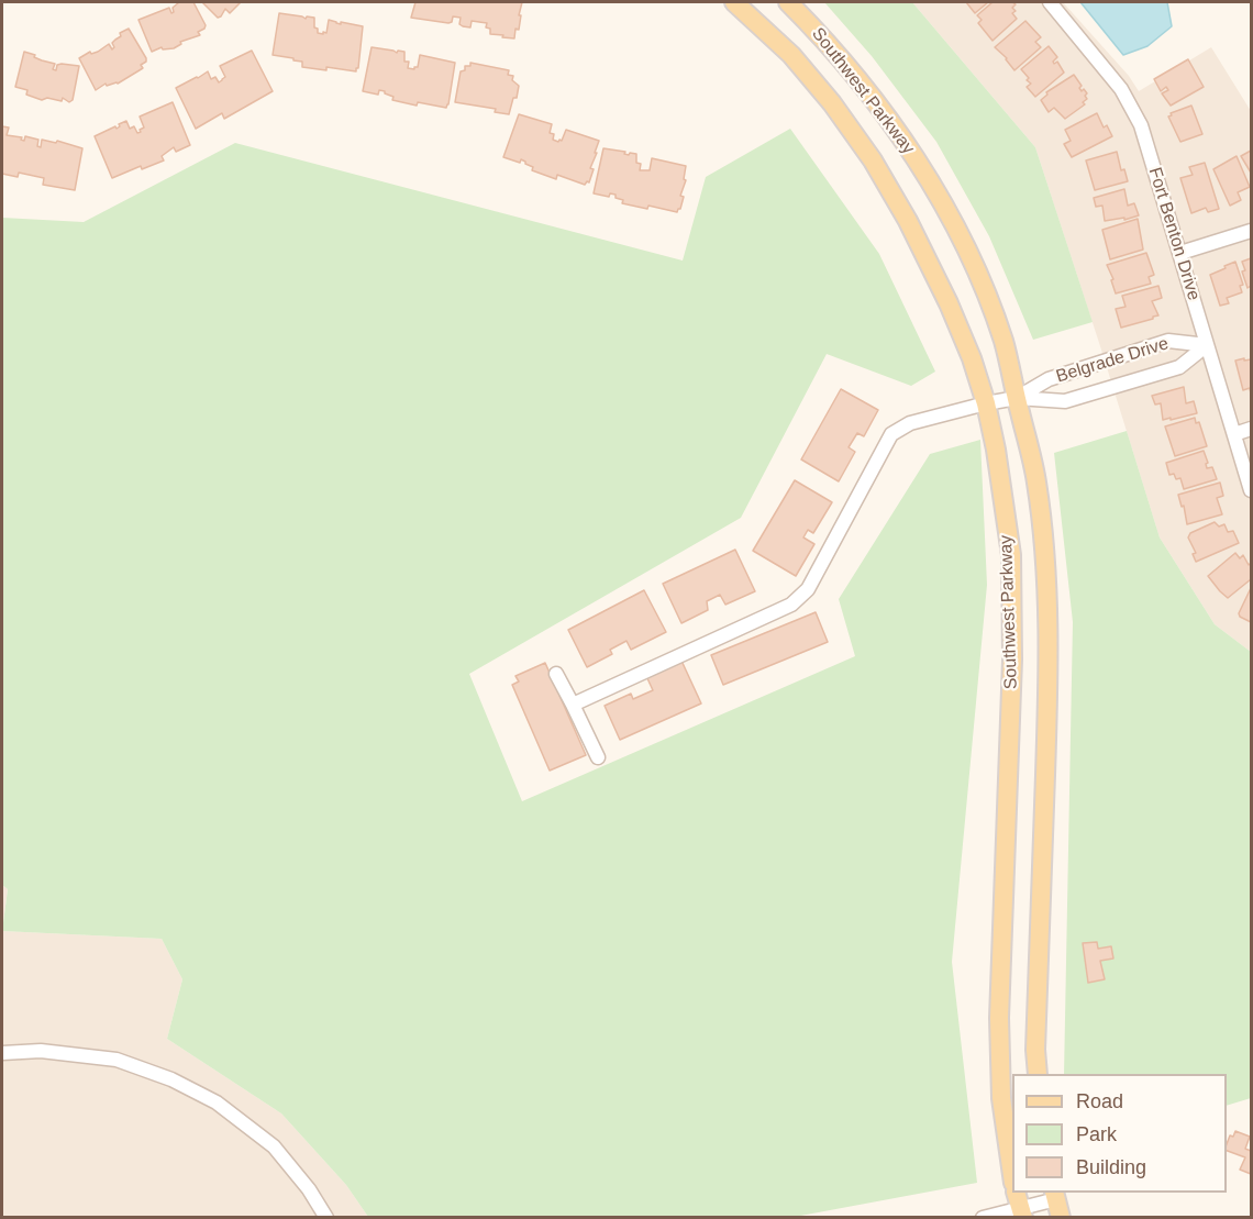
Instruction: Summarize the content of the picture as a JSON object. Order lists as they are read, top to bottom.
{
  "streets": {
    "main road": ["Southwest Parkway"],
    "street": ["Fort Benton Drive", "Belgrade Drive"]
  },
  "crossings": [
    ["Southwest Parkway", "Belgrade Drive"],
    ["Fort Benton Drive", "Belgrade Drive"]
  ],
  "legend": ["Road", "Park", "Building"]
}
